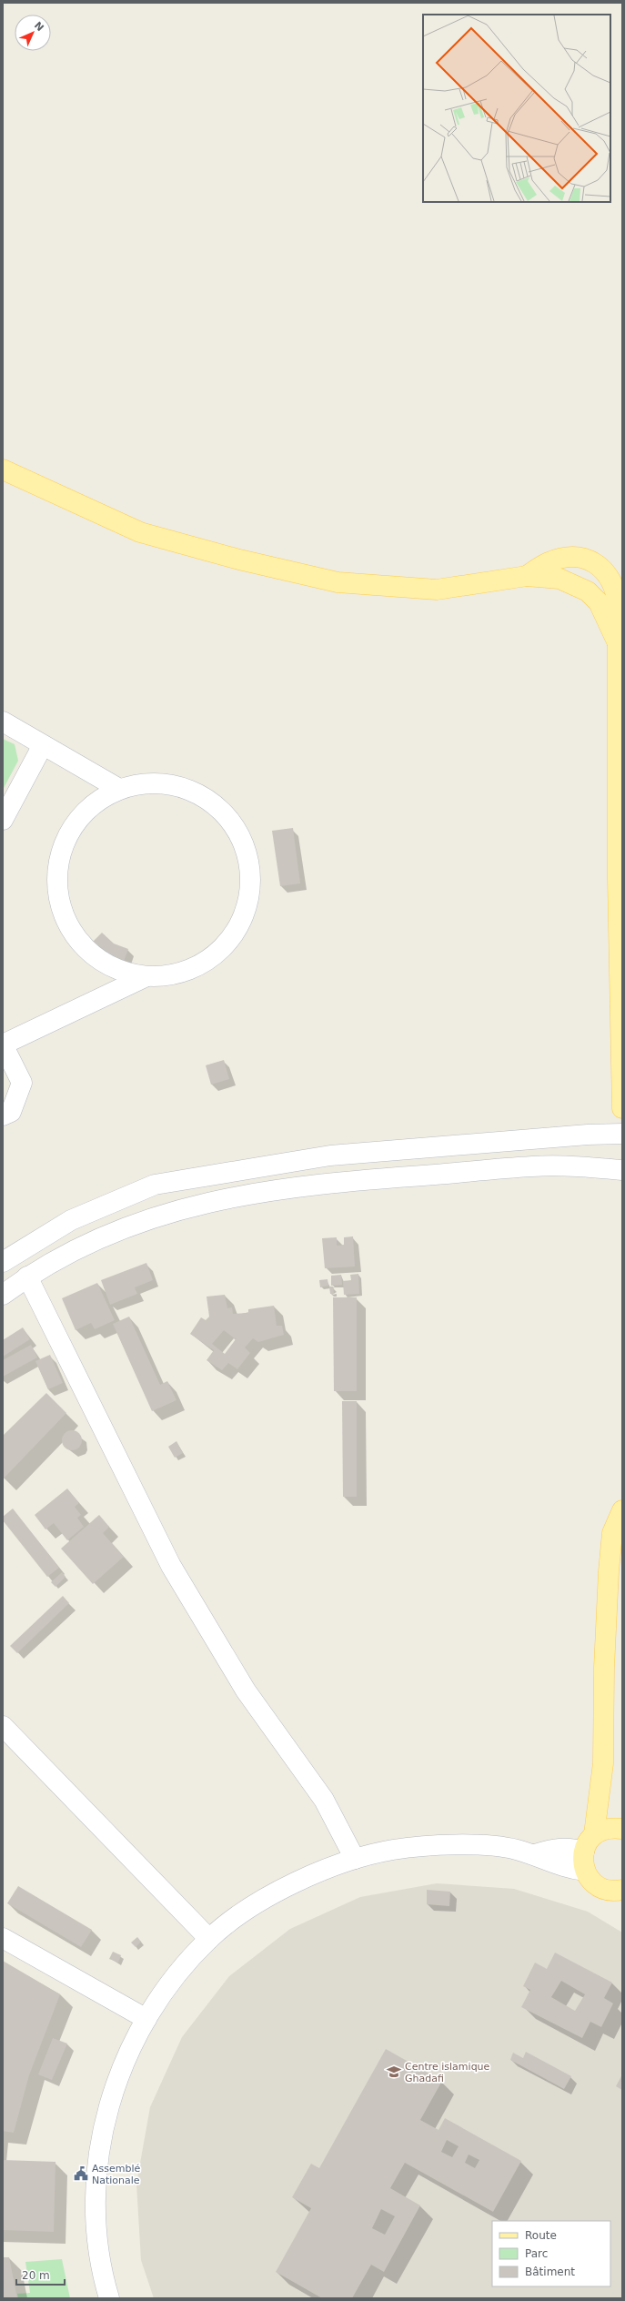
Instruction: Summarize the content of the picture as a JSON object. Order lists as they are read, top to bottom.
{
  "places": {
    "school or university": ["Centre islamique Ghadafi"],
    "public building": ["Assemblé Nationale"]
  },
  "legend": ["Route", "Parc", "Bâtiment"],
  "scale_bar": "20 m",
  "north": "top right"
}
